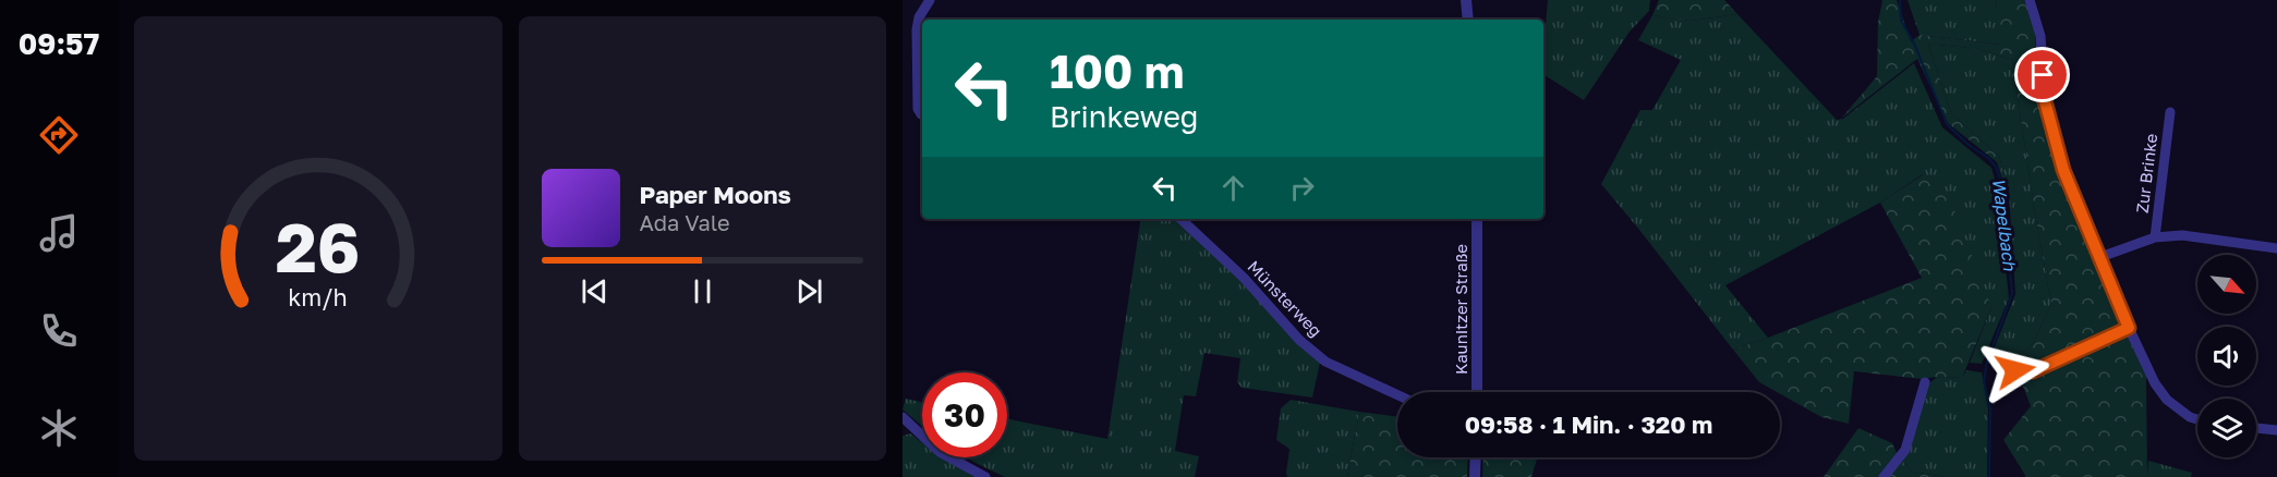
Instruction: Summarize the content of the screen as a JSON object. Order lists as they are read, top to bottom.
{
  "streets": {
    "street": ["Zur Brinke", "Münsterweg", "Kaunitzer Straße"]
  },
  "water": ["Wapelbach"],
  "north": "bottom right",
  "page": {
    "tabs": "09:57",
    "turn": ["100 m", "Brinkeweg"],
    "song": ["Paper Moons", "Ada Vale"],
    "limit": "30",
    "trip": "09:58 · 1 Min. · 320 m",
    "gauge": ["26", "km/h"]
  }
}
